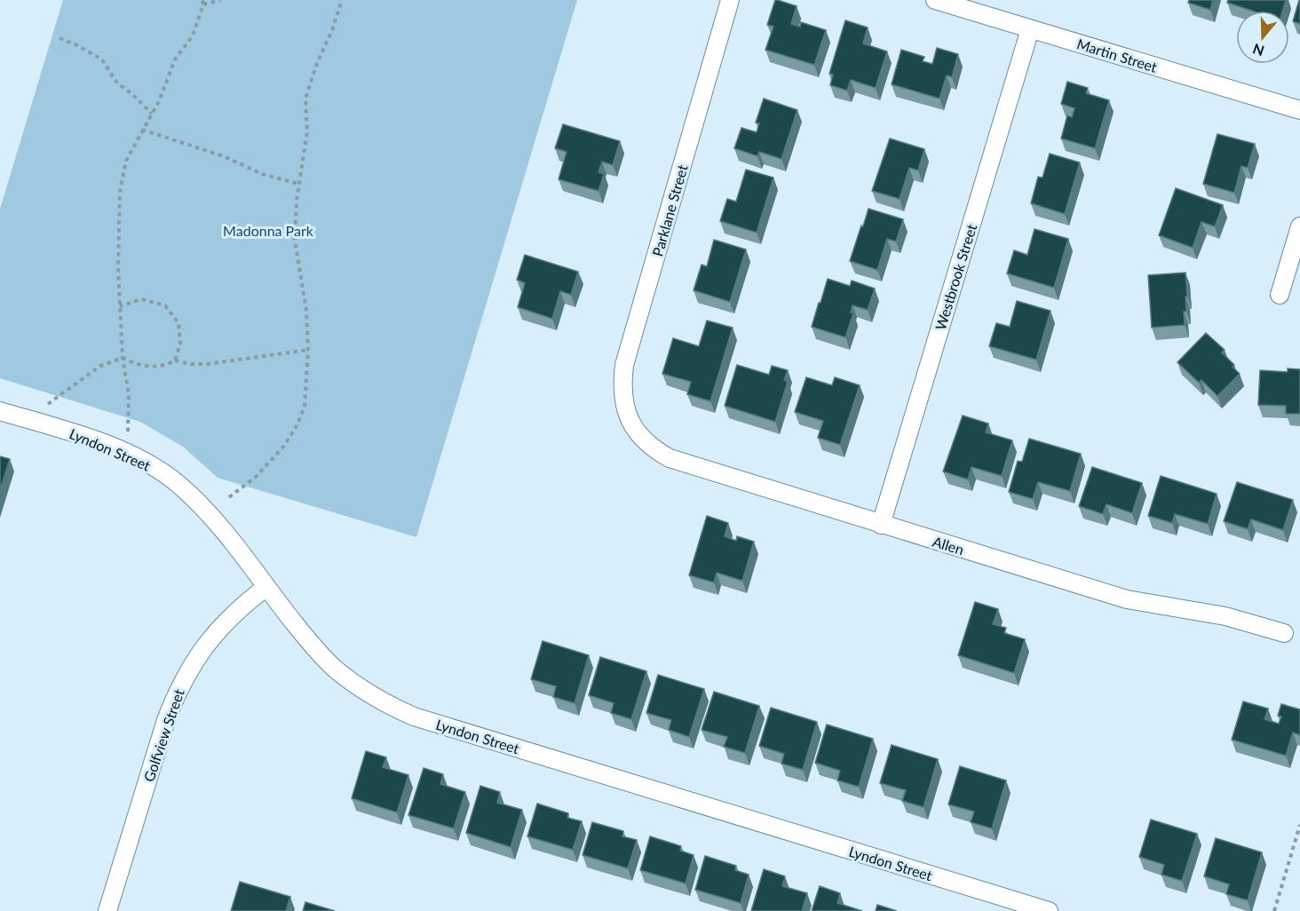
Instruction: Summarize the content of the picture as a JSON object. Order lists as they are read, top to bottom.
{
  "streets": {
    "street": [
      "Martin Street",
      "Parklane Street",
      "Westbrook Street",
      "Lyndon Street",
      "Allen",
      "Golfview Street"
    ]
  },
  "crossings": [
    ["Martin Street", "Westbrook Street"],
    ["Parklane Street", "Allen"],
    ["Westbrook Street", "Allen"],
    ["Lyndon Street", "Golfview Street"]
  ],
  "parks": ["Madonna Park"],
  "north": "bottom"
}
